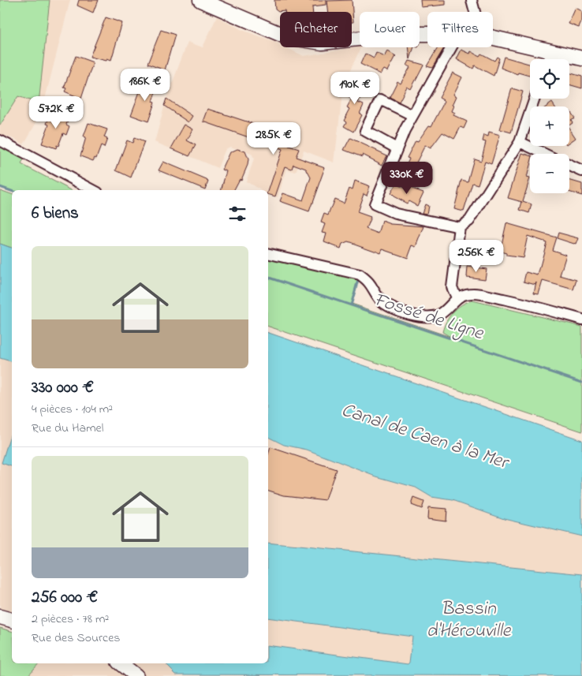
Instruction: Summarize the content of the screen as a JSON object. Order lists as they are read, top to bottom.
{
  "water": ["Fossé de Ligne", "Canal de Caen à la Mer", "Bassin d'Hérouville"],
  "page": {
    "chip": ["Acheter", "Louer", "Filtres"],
    "map_buttons": ["+", "−"],
    "price": [
      "186K €",
      "190K €",
      "572K €",
      "285K €",
      "330K €",
      "256K €"
    ],
    "heading": "6 biens",
    "list": [
      {
        "name": "330 000 €",
        "note": "4 pièces · 104 m² · Rue du Hamel"
      },
      {
        "name": "256 000 €",
        "note": "2 pièces · 78 m² · Rue des Sources"
      }
    ]
  }
}
